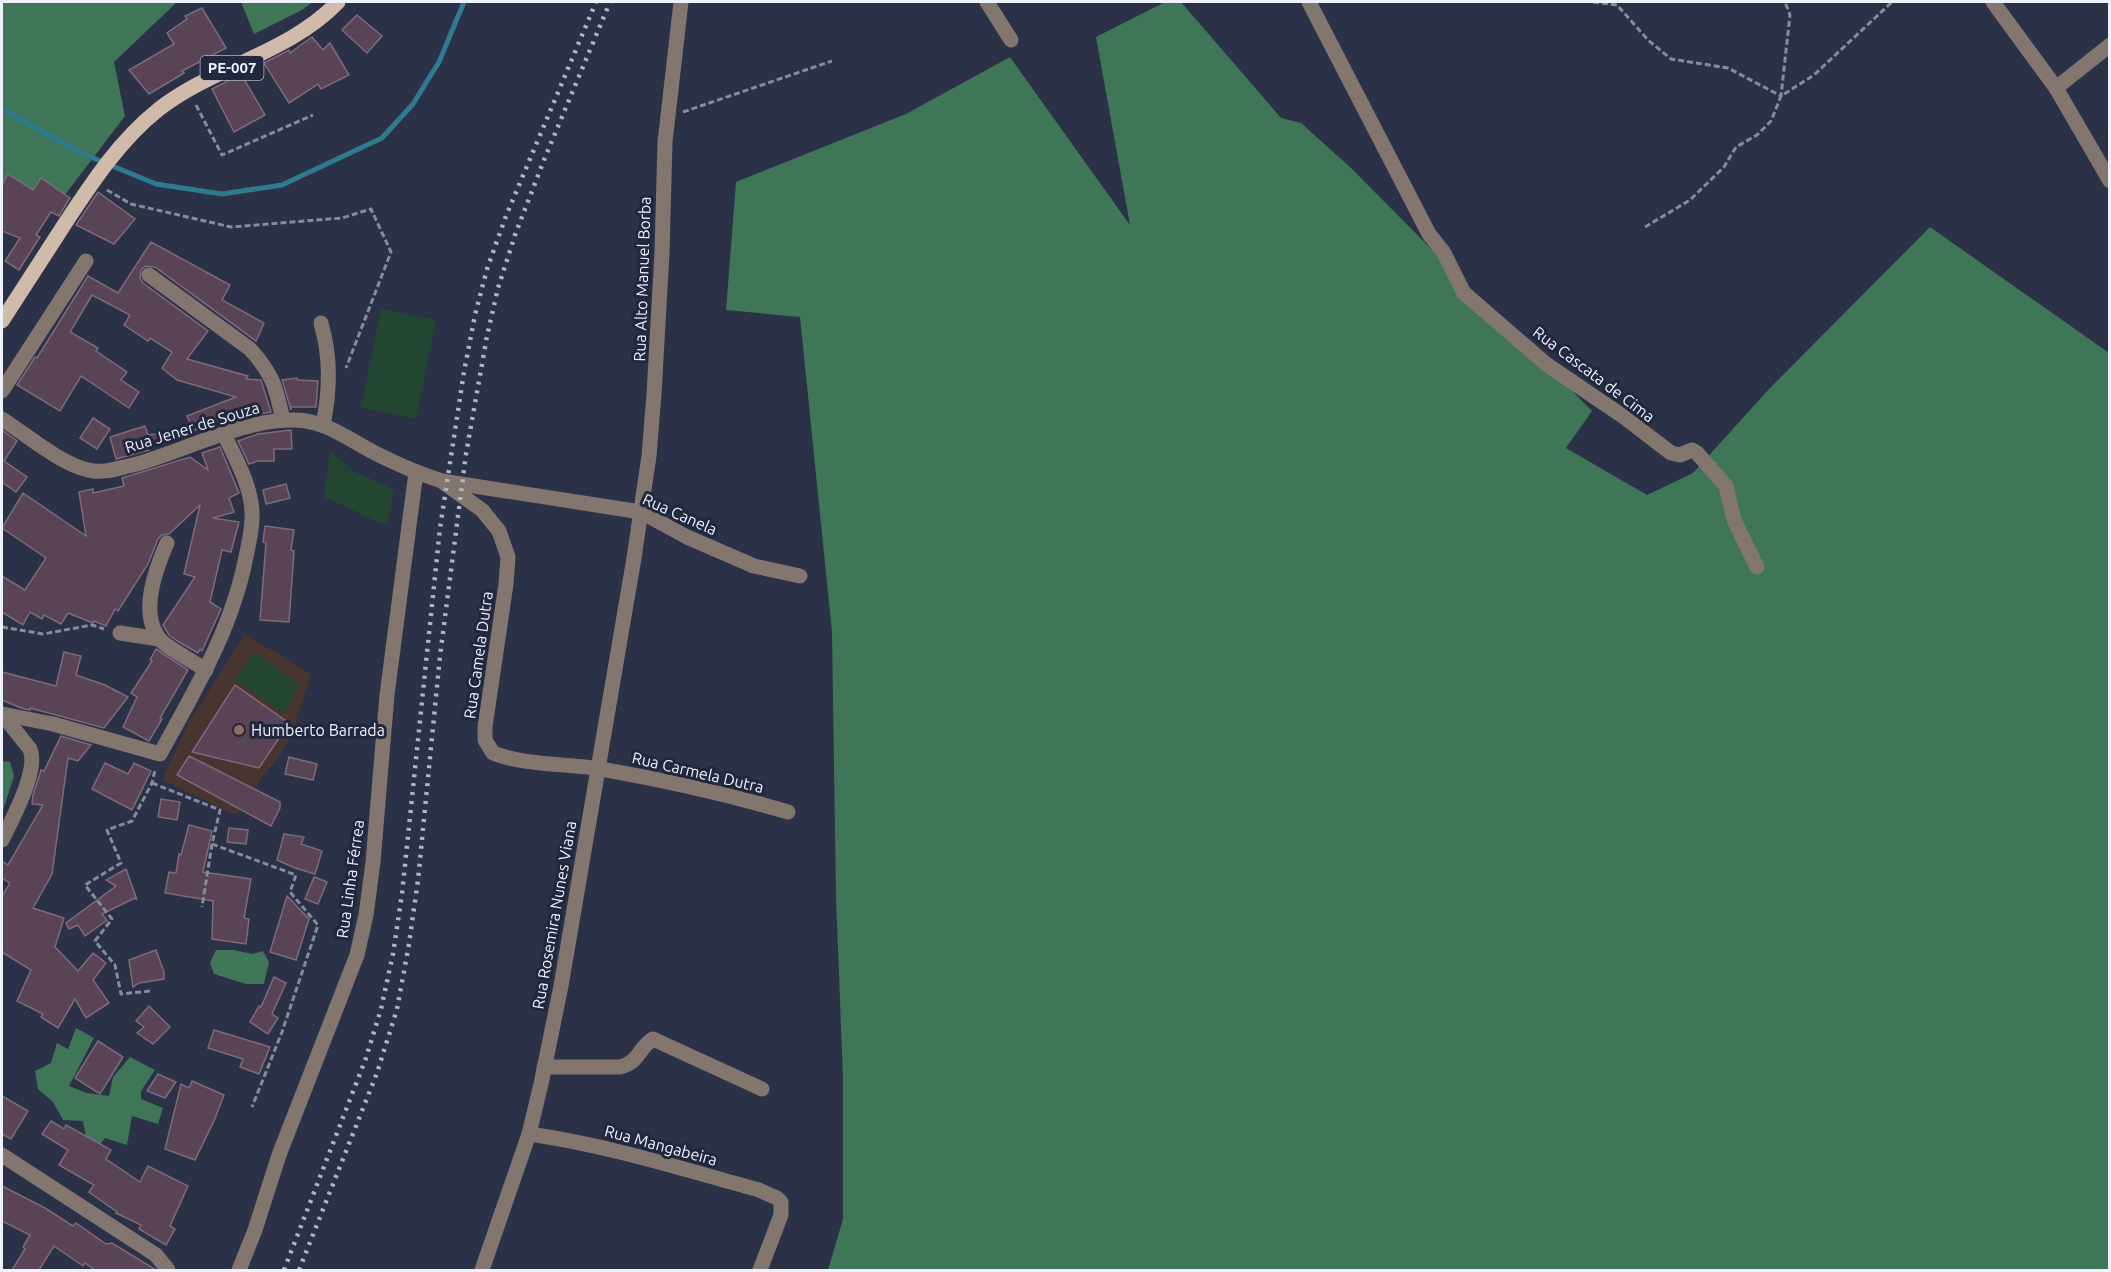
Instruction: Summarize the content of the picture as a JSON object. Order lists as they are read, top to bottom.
{
  "streets": {
    "main road": ["PE-007"],
    "street": [
      "Rua Alto Manuel Borba",
      "Rua Cascata de Cima",
      "Rua Jener de Souza",
      "Rua Canela",
      "Rua Camela Dutra",
      "Rua Carmela Dutra",
      "Rua Linha Férrea",
      "Rua Rosemira Nunes Viana",
      "Rua Mangabeira"
    ]
  },
  "crossings": [
    ["Rua Alto Manuel Borba", "Rua Canela"],
    ["Rua Alto Manuel Borba", "Rua Rosemira Nunes Viana"],
    ["Rua Jener de Souza", "Rua Canela"],
    ["Rua Jener de Souza", "Rua Camela Dutra"],
    ["Rua Jener de Souza", "Rua Linha Férrea"],
    ["Rua Camela Dutra", "Rua Carmela Dutra"],
    ["Rua Camela Dutra", "Rua Rosemira Nunes Viana"],
    ["Rua Carmela Dutra", "Rua Rosemira Nunes Viana"],
    ["Rua Rosemira Nunes Viana", "Rua Mangabeira"]
  ],
  "places": ["Humberto Barrada"]
}
